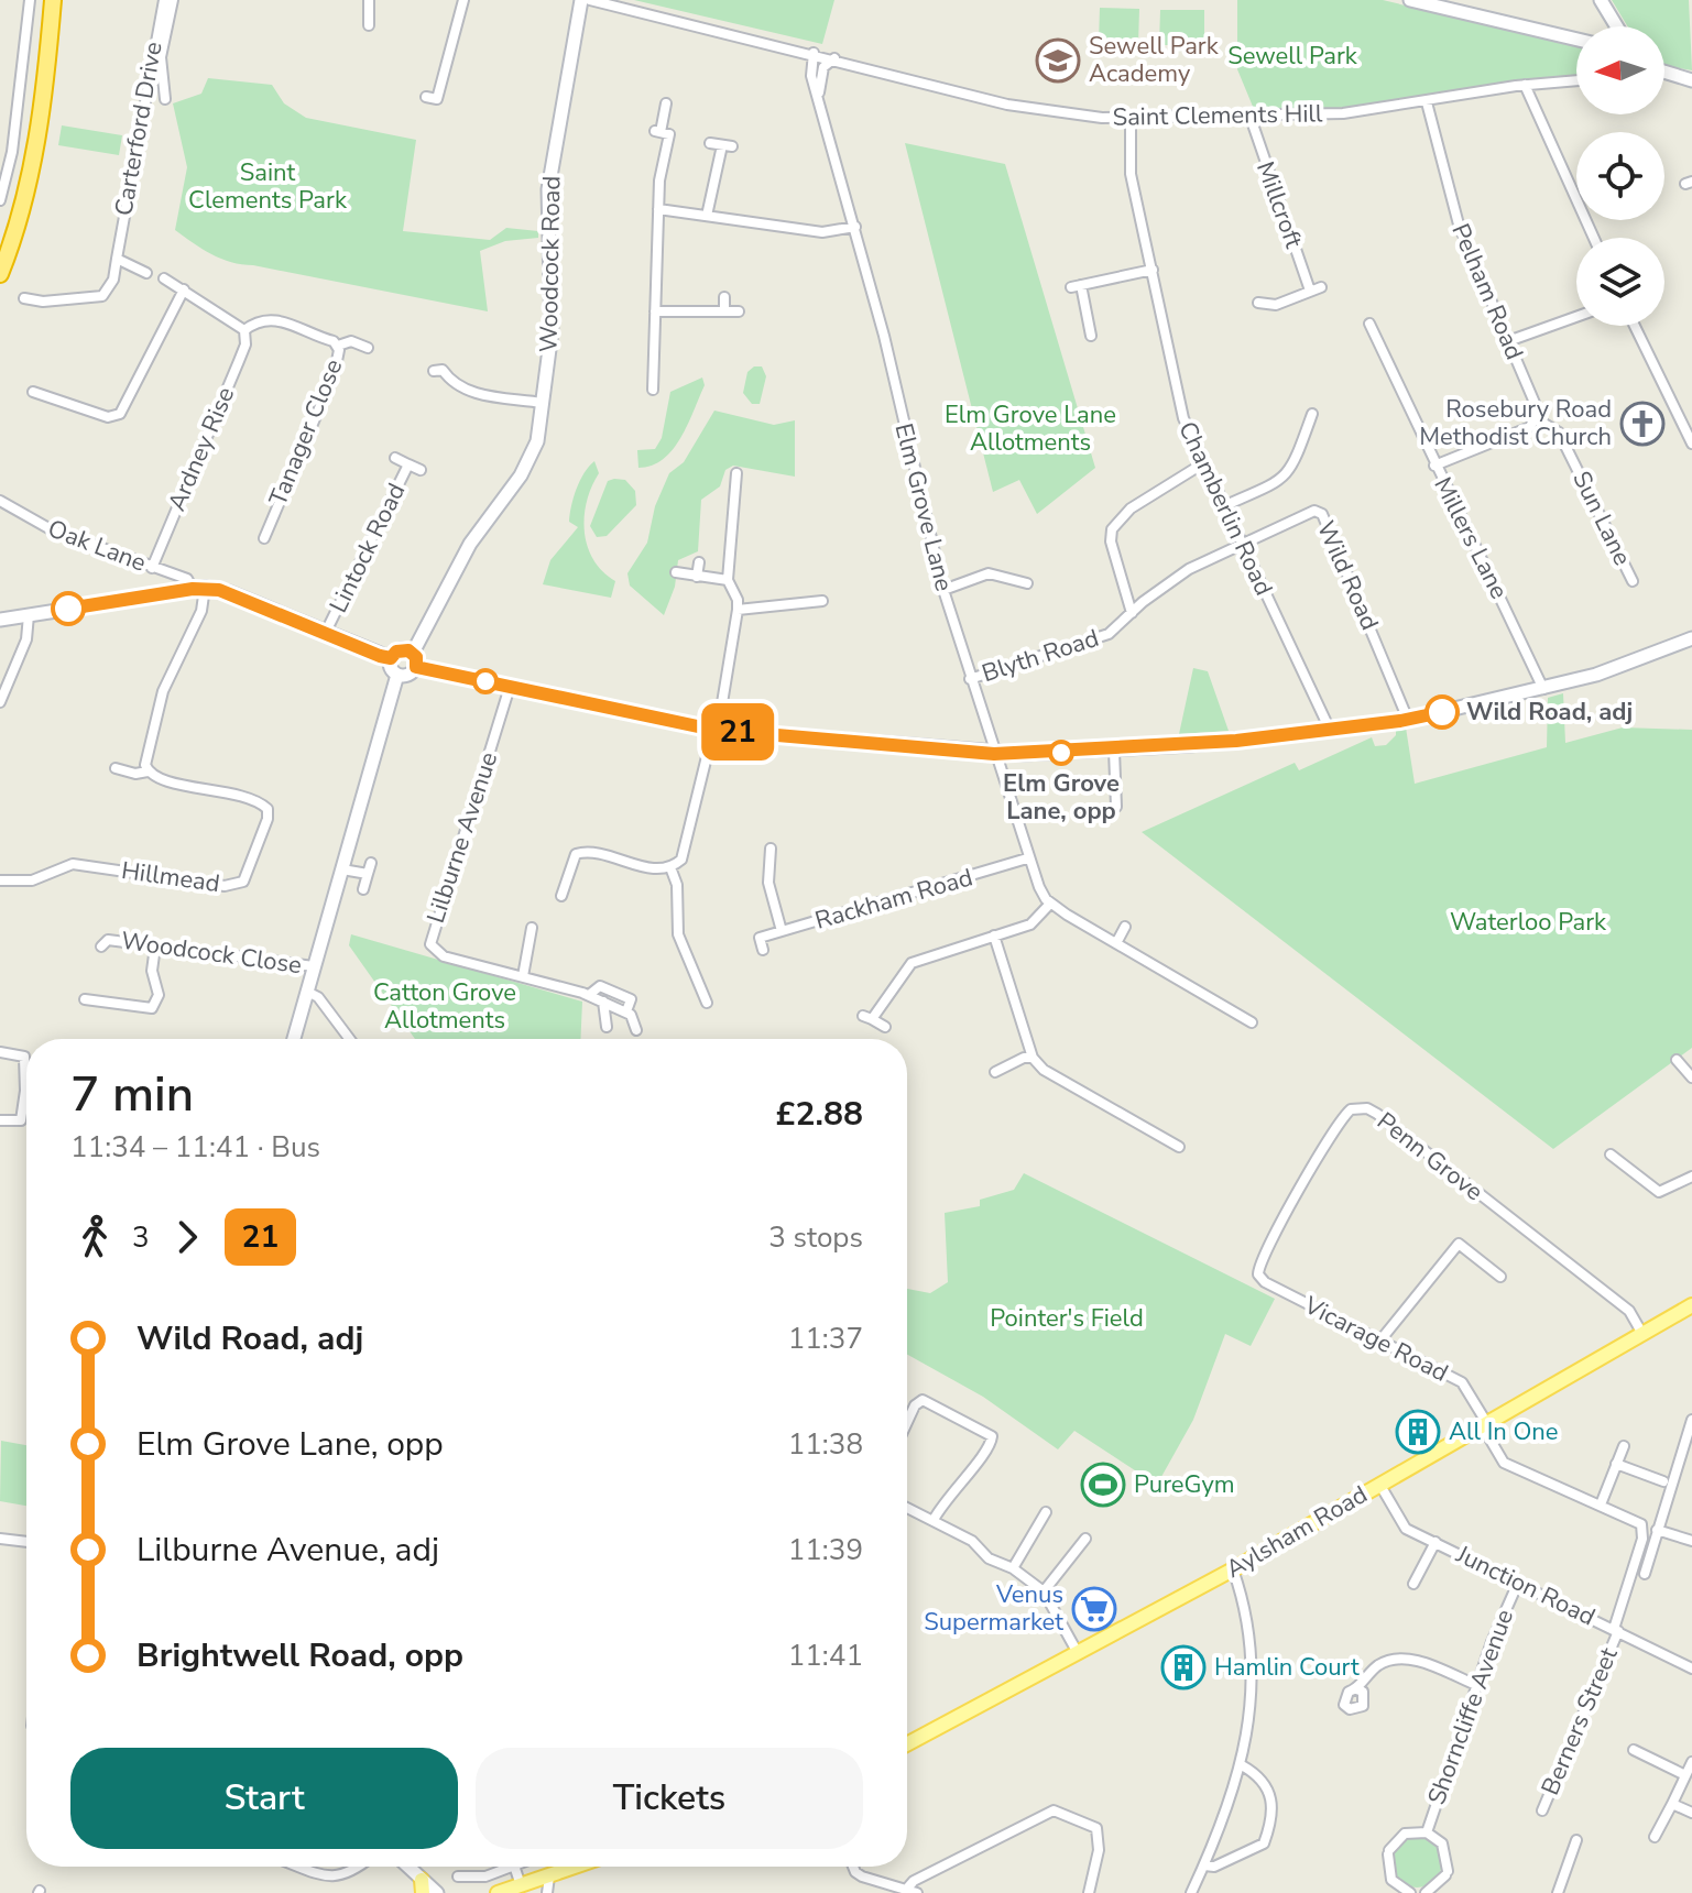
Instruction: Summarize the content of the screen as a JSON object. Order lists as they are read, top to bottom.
{
  "streets": {
    "main road": ["Aylsham Road"],
    "street": [
      "Saint Clements Hill",
      "Carterford Drive",
      "Millcroft",
      "Woodcock Road",
      "Pelham Road",
      "Tanager Close",
      "Ardney Rise",
      "Elm Grove Lane",
      "Chamberlin Road",
      "Sun Lane",
      "Millers Lane",
      "Oak Lane",
      "Lintock Road",
      "Wild Road",
      "Blyth Road",
      "Lilburne Avenue",
      "Hillmead",
      "Rackham Road",
      "Woodcock Close",
      "Penn Grove",
      "Vicarage Road",
      "Junction Road",
      "Shorncliffe Avenue",
      "Berners Street"
    ]
  },
  "crossings": [
    ["Saint Clements Hill", "Millcroft"],
    ["Saint Clements Hill", "Pelham Road"],
    ["Saint Clements Hill", "Elm Grove Lane"],
    ["Saint Clements Hill", "Chamberlin Road"],
    ["Pelham Road", "Sun Lane"],
    ["Tanager Close", "Ardney Rise"],
    ["Ardney Rise", "Oak Lane"],
    ["Elm Grove Lane", "Blyth Road"],
    ["Elm Grove Lane", "Rackham Road"],
    ["Chamberlin Road", "Wild Road"],
    ["Chamberlin Road", "Blyth Road"],
    ["Wild Road", "Blyth Road"],
    ["Penn Grove", "Vicarage Road"],
    ["Penn Grove", "Aylsham Road"],
    ["Vicarage Road", "Aylsham Road"],
    ["Vicarage Road", "Berners Street"],
    ["Aylsham Road", "Junction Road"],
    ["Aylsham Road", "Berners Street"],
    ["Junction Road", "Shorncliffe Avenue"],
    ["Junction Road", "Berners Street"]
  ],
  "parks": [
    "Sewell Park",
    "Saint Clements Park",
    "Elm Grove Lane Allotments",
    "Waterloo Park",
    "Catton Grove Allotments",
    "Pointer's Field"
  ],
  "places": {
    "school or university": ["Sewell Park Academy"],
    "church": ["Rosebury Road Methodist Church"],
    "other": ["Wild Road, adj", "Elm Grove Lane, opp"],
    "building": ["All In One", "Hamlin Court"],
    "sports": ["PureGym"],
    "supermarket": ["Venus Supermarket"]
  },
  "lines": ["bus line 21"],
  "north": "left",
  "page": {
    "on_map": "21",
    "heading": ["7 min", "11:34 – 11:41 · Bus", "£2.88"],
    "legs": ["3", "21", "3 stops"],
    "list": [
      {
        "name": "Wild Road, adj",
        "value": "11:37"
      },
      {
        "name": "Elm Grove Lane, opp",
        "value": "11:38"
      },
      {
        "name": "Lilburne Avenue, adj",
        "value": "11:39"
      },
      {
        "name": "Brightwell Road, opp",
        "value": "11:41"
      }
    ],
    "buttons": ["Start", "Tickets"]
  }
}
